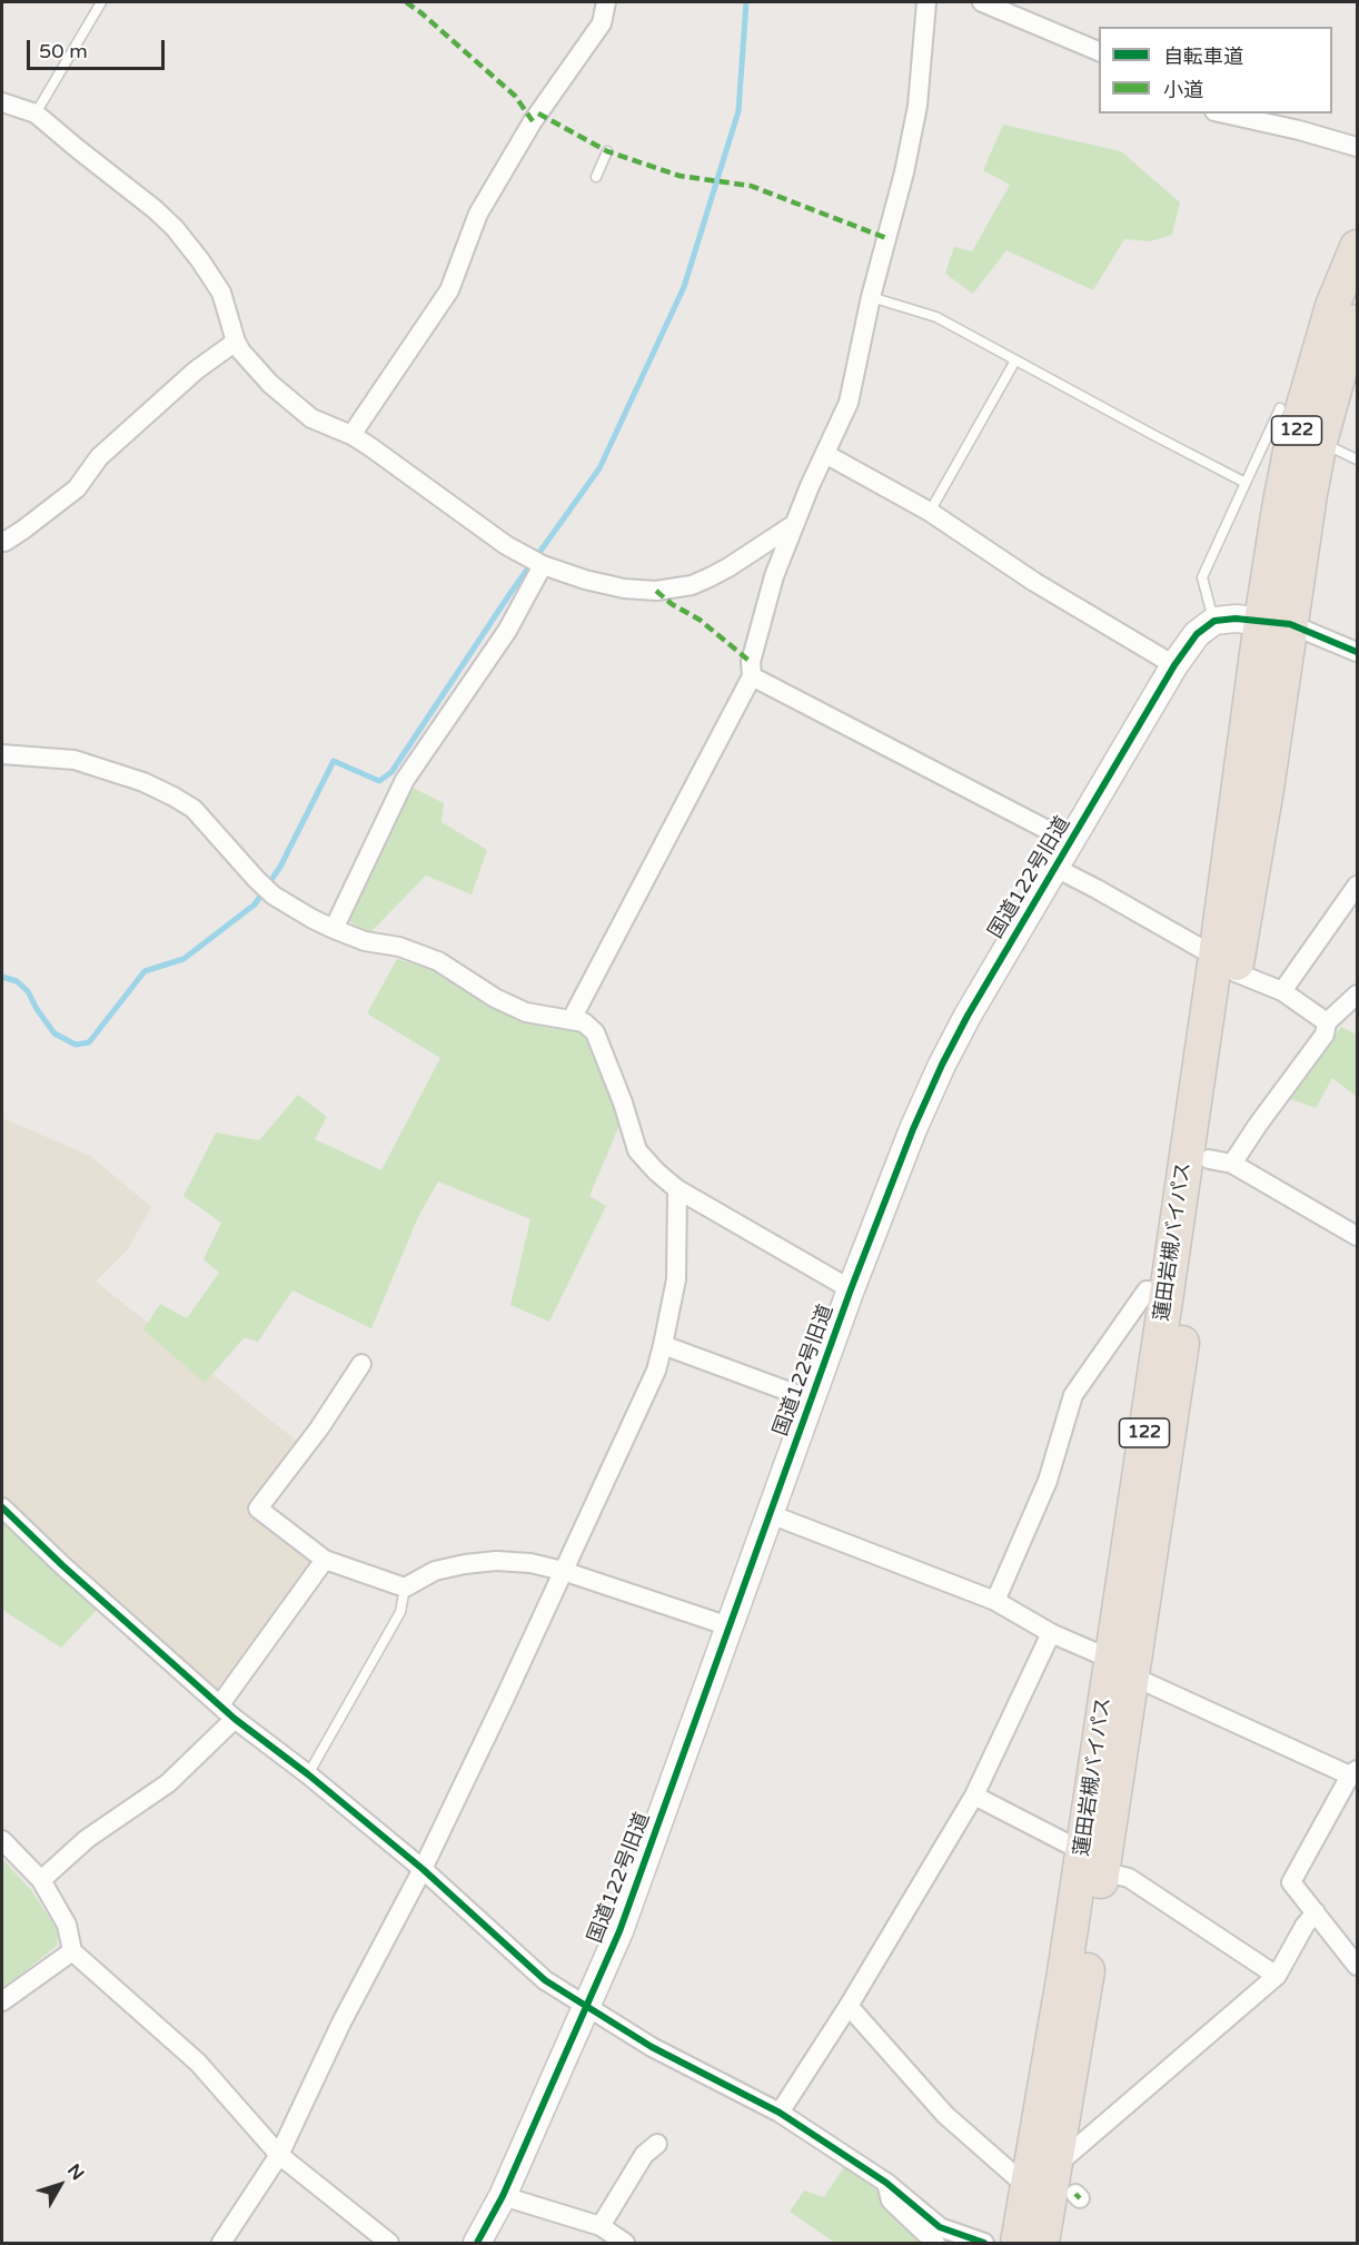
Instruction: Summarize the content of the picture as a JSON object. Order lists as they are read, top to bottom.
{
  "streets": {
    "highway": ["122", "蓮田岩槻バイパス"],
    "street": ["国道122号旧道"]
  },
  "legend": ["自転車道", "小道"],
  "scale_bar": "50 m",
  "north": "top right"
}
